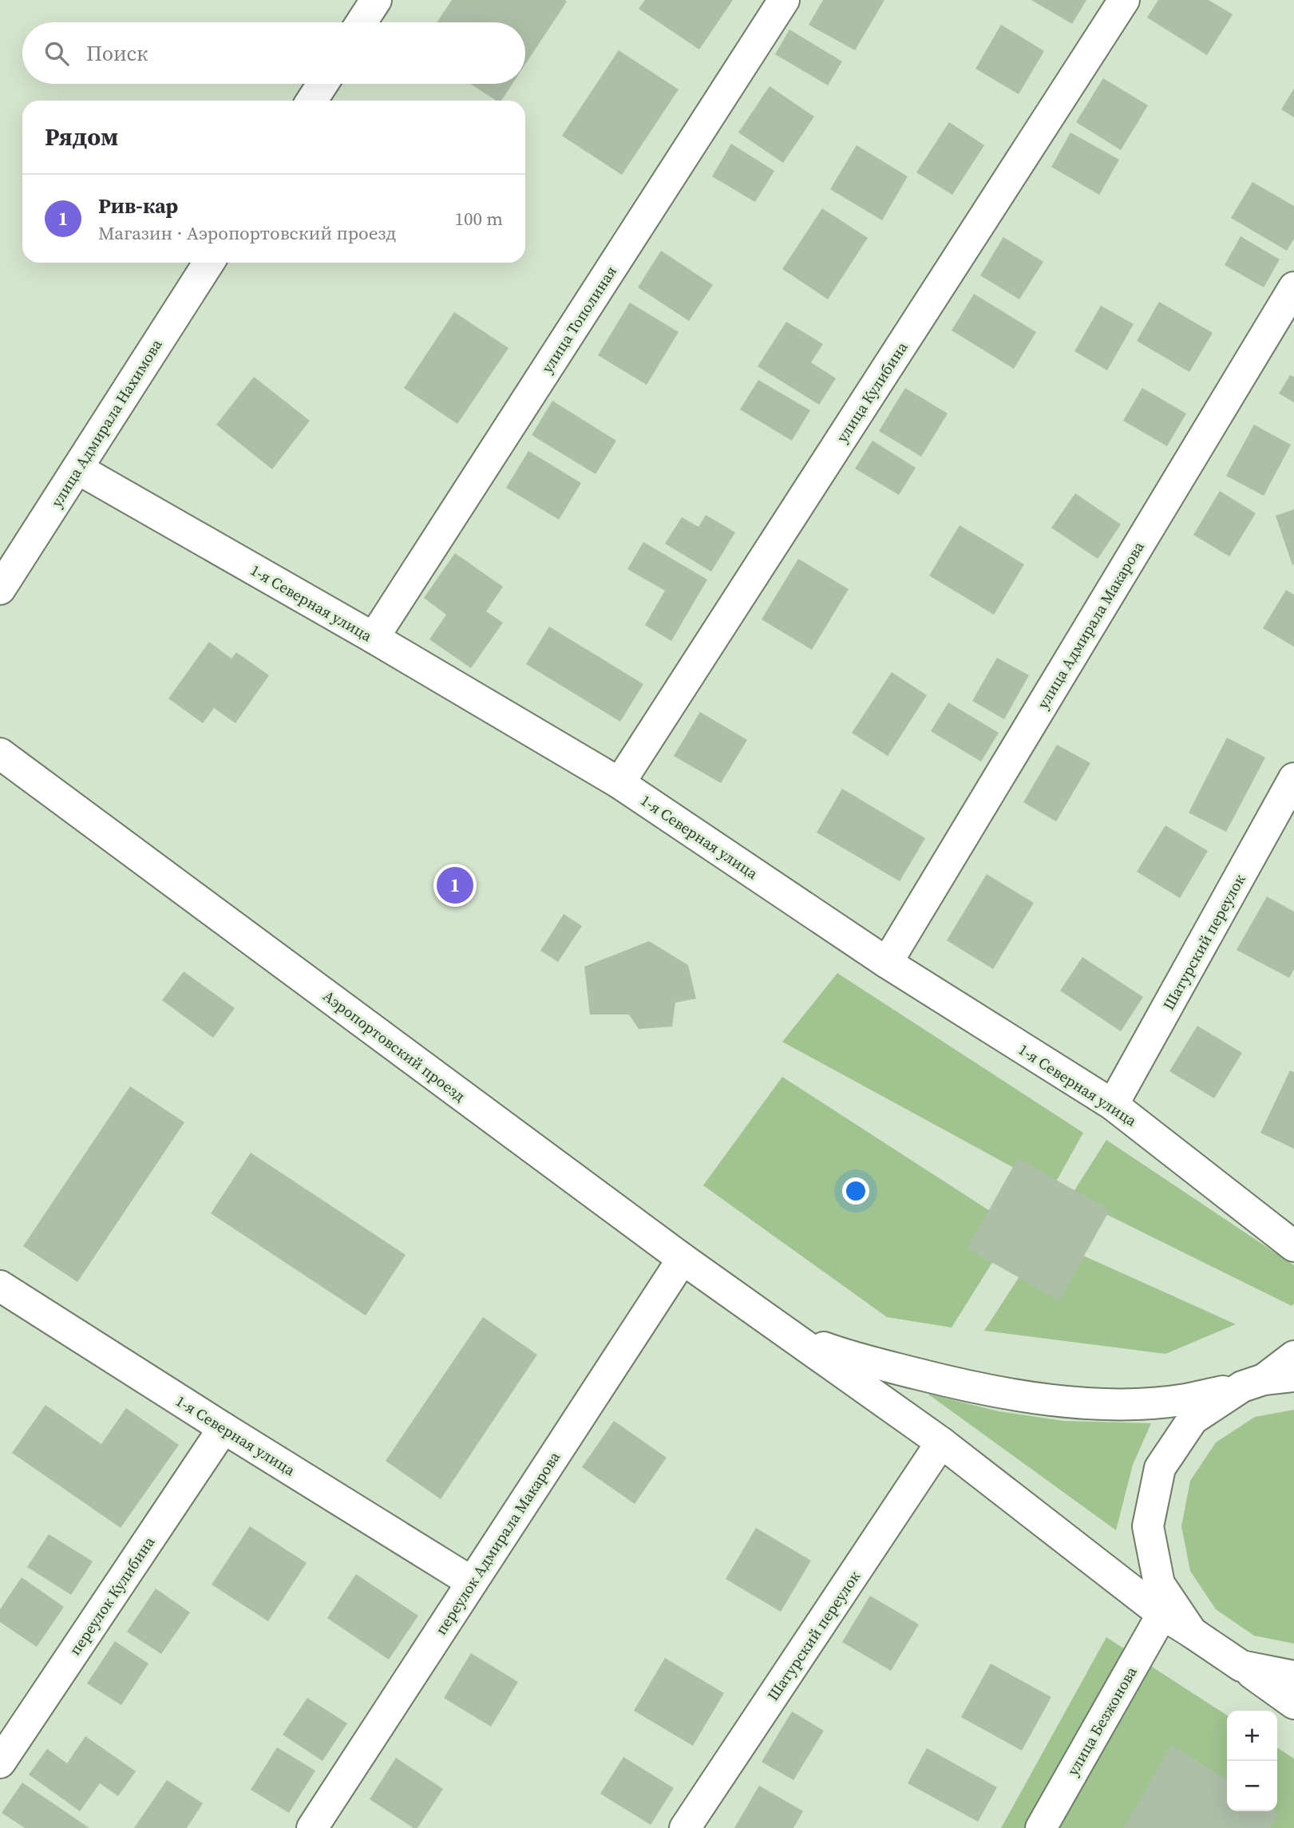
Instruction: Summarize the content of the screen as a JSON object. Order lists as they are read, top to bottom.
{
  "streets": {
    "street": [
      "улица Тополиная",
      "улица Кулибина",
      "улица Адмирала Нахимова",
      "1-я Северная улица",
      "улица Адмирала Макарова",
      "Шатурский переулок",
      "Аэропортовский проезд",
      "переулок Адмирала Макарова",
      "переулок Кулибина",
      "улица Безжонова"
    ]
  },
  "crossings": [
    ["улица Тополиная", "1-я Северная улица"],
    ["улица Кулибина", "1-я Северная улица"],
    ["улица Адмирала Нахимова", "1-я Северная улица"],
    ["1-я Северная улица", "улица Адмирала Макарова"],
    ["1-я Северная улица", "Шатурский переулок"],
    ["1-я Северная улица", "переулок Адмирала Макарова"],
    ["1-я Северная улица", "переулок Кулибина"],
    ["Шатурский переулок", "Аэропортовский проезд"],
    ["Аэропортовский проезд", "переулок Адмирала Макарова"],
    ["Аэропортовский проезд", "улица Безжонова"]
  ],
  "page": {
    "search": "Поиск",
    "heading": "Рядом",
    "list": [
      {
        "mark": "1",
        "name": "Рив-кар",
        "note": "Магазин · Аэропортовский проезд",
        "value": "100 m"
      }
    ],
    "pins": "1",
    "map_buttons": ["+", "−"]
  }
}
